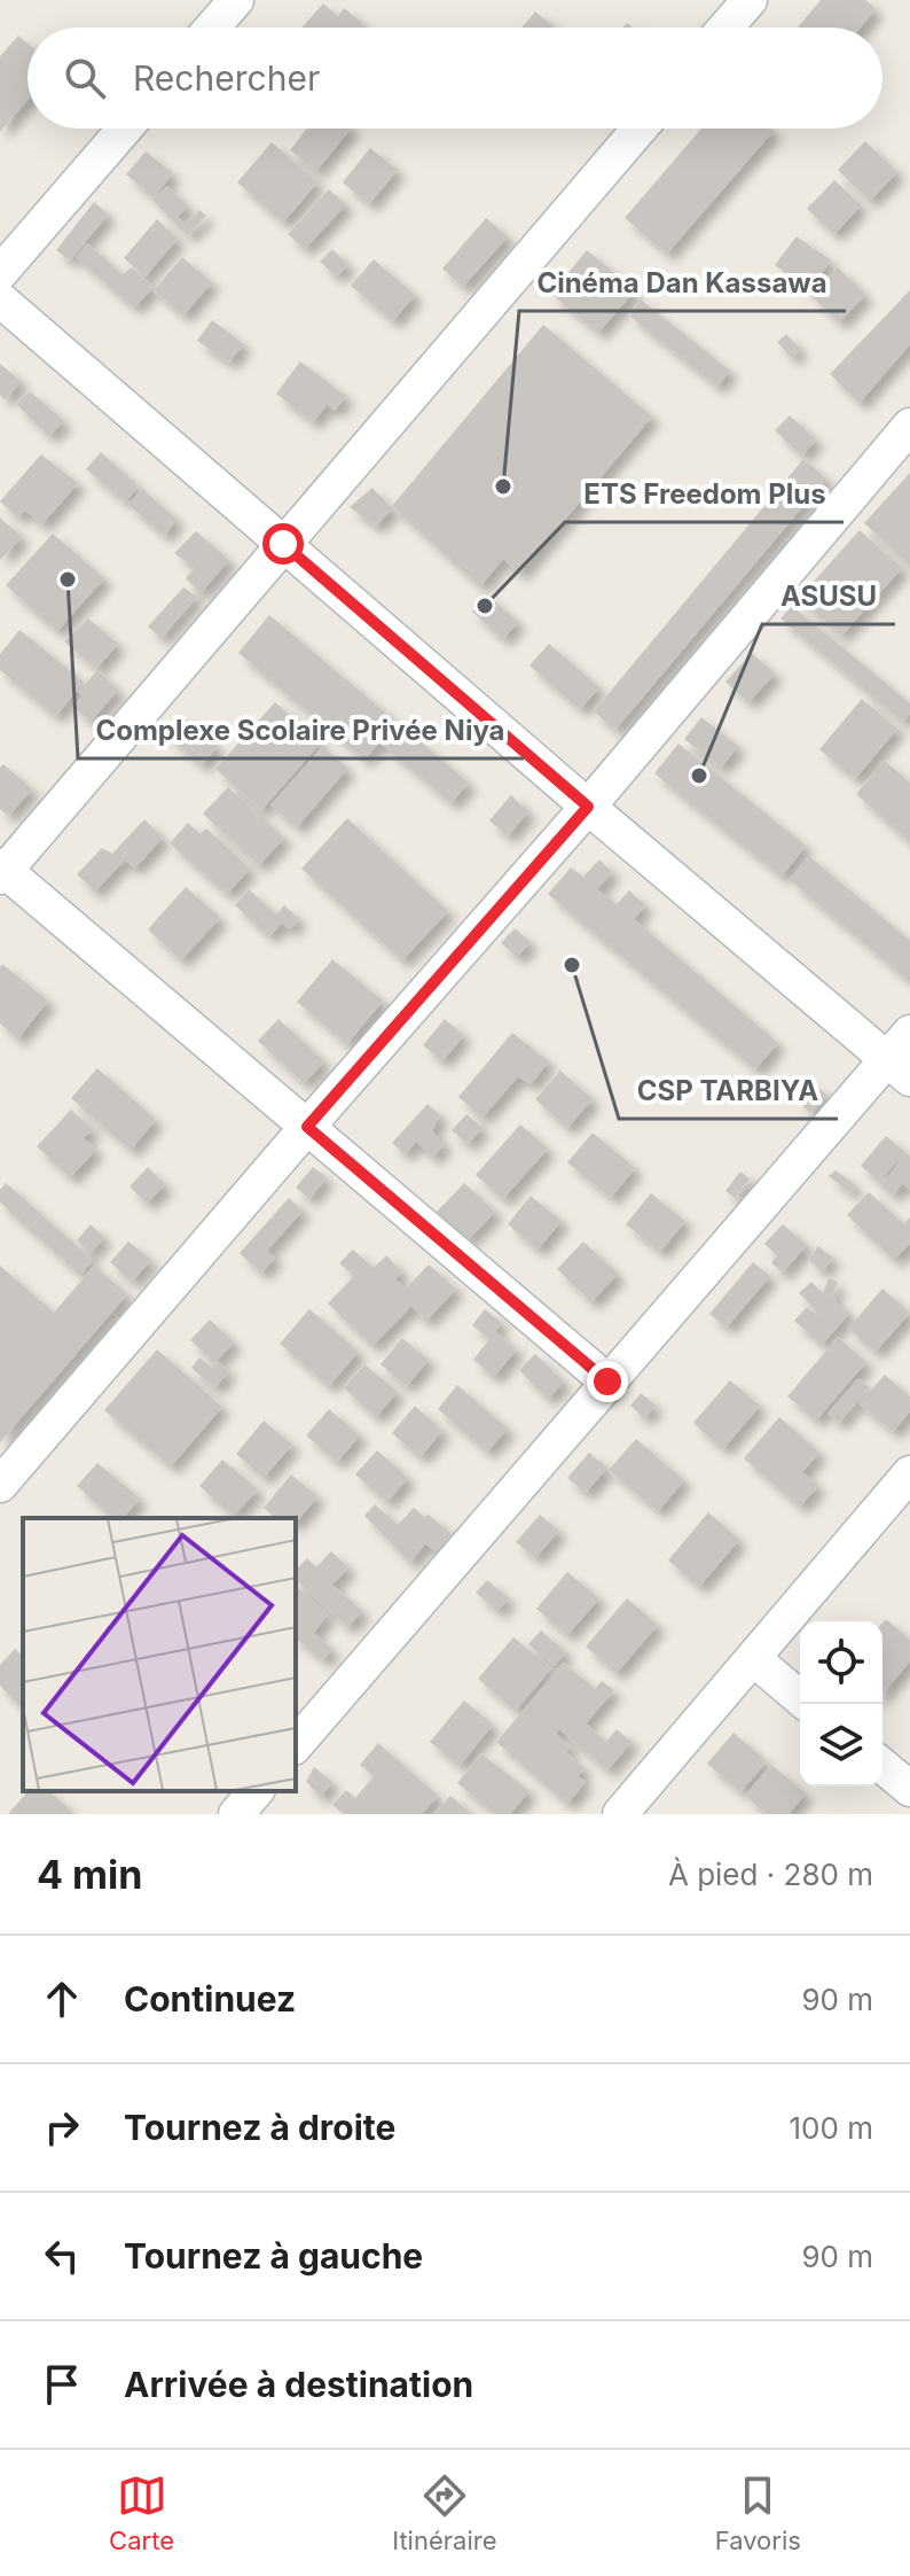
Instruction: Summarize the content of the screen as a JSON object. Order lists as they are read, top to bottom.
{
  "places": [
    "Cinéma Dan Kassawa",
    "Complexe Scolaire Privée Niya",
    "ETS Freedom Plus",
    "ASUSU",
    "CSP TARBIYA"
  ],
  "page": {
    "search": "Rechercher",
    "heading": ["4 min", "À pied · 280 m"],
    "list": [
      ["Continuez", "90 m"],
      ["Tournez à droite", "100 m"],
      ["Tournez à gauche", "90 m"],
      "Arrivée à destination"
    ],
    "nav": ["Carte", "Itinéraire", "Favoris"]
  }
}
